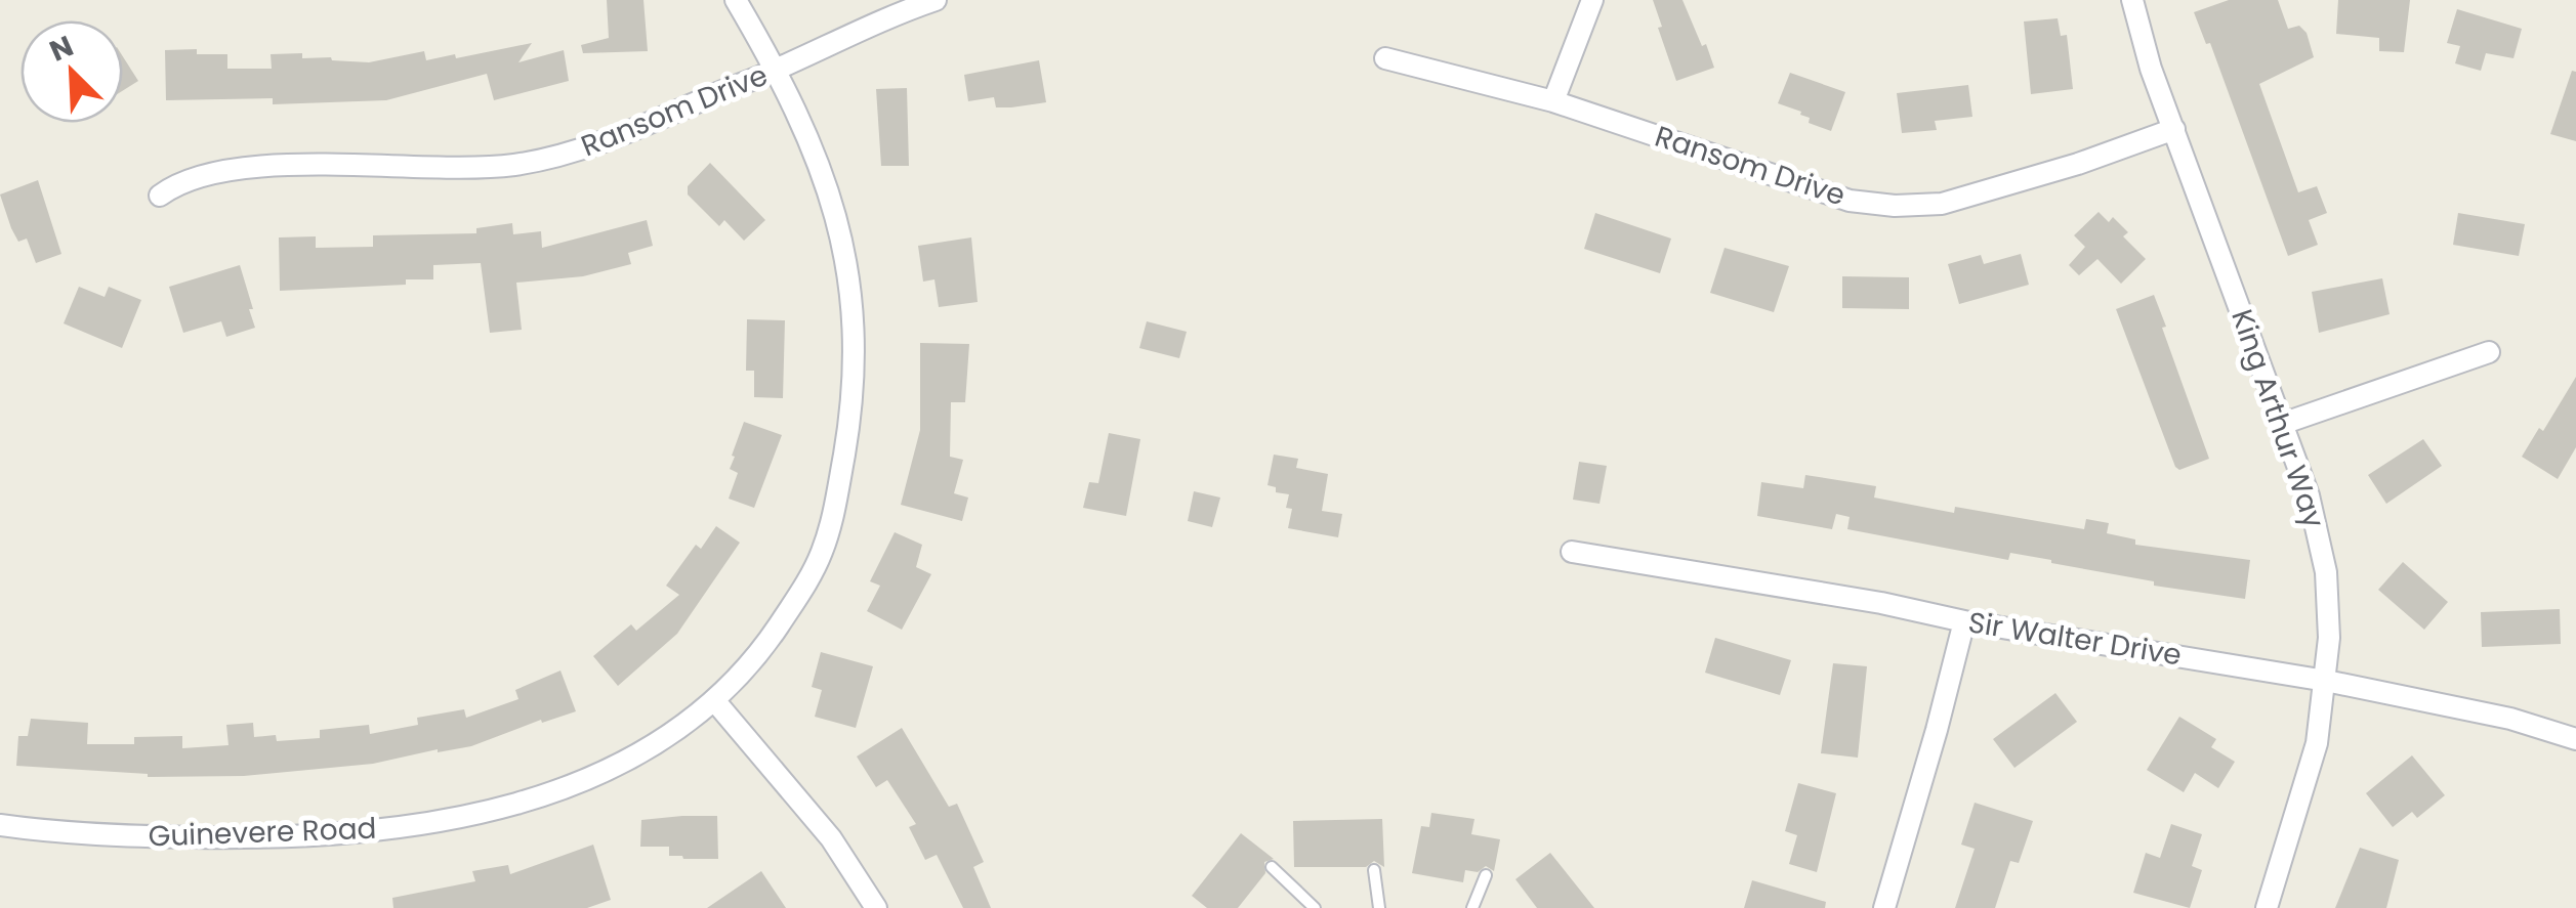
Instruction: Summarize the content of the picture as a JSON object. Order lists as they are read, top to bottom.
{
  "streets": {
    "street": [
      "Ransom Drive",
      "King Arthur Way",
      "Sir Walter Drive",
      "Guinevere Road"
    ]
  },
  "crossings": [
    ["Ransom Drive", "King Arthur Way"],
    ["Ransom Drive", "Guinevere Road"],
    ["King Arthur Way", "Sir Walter Drive"]
  ],
  "north": "top left"
}
